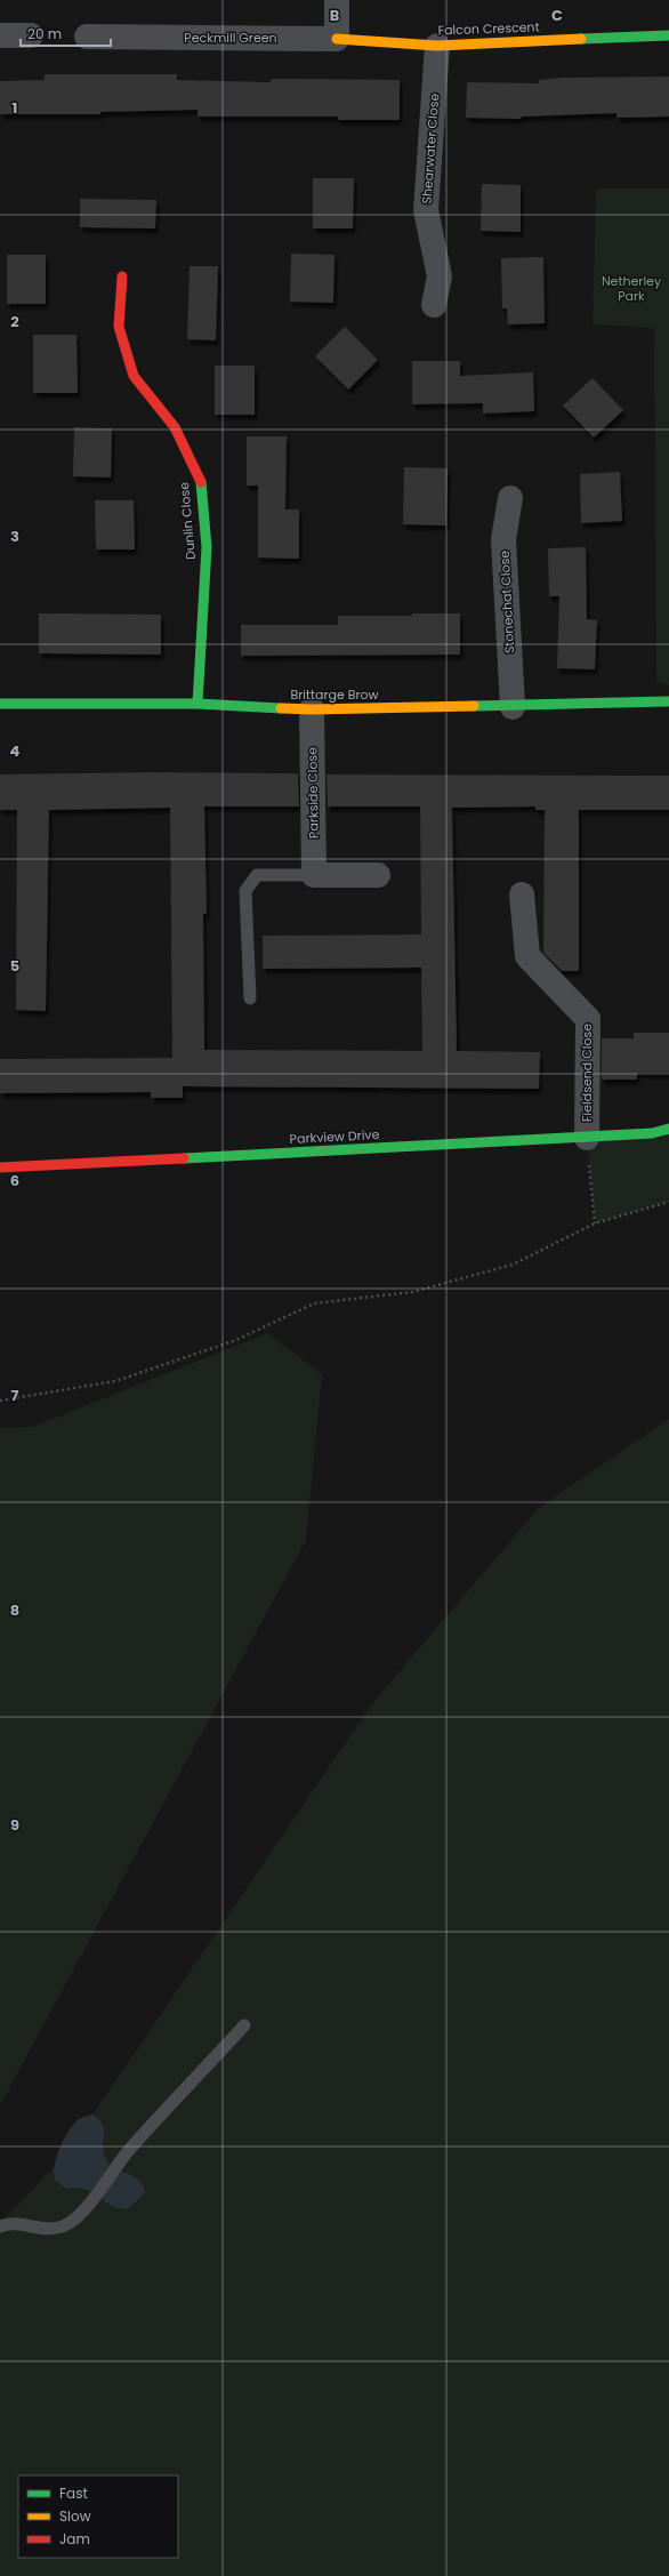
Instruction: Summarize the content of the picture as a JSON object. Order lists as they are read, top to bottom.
{
  "streets": {
    "street": [
      "Falcon Crescent",
      "Peckmill Green",
      "Shearwater Close",
      "Dunlin Close",
      "Stonechat Close",
      "Brittarge Brow",
      "Parkside Close",
      "Fieldsend Close",
      "Parkview Drive"
    ]
  },
  "crossings": [
    ["Falcon Crescent", "Peckmill Green"],
    ["Falcon Crescent", "Shearwater Close"],
    ["Dunlin Close", "Brittarge Brow"],
    ["Stonechat Close", "Brittarge Brow"],
    ["Brittarge Brow", "Parkside Close"],
    ["Fieldsend Close", "Parkview Drive"]
  ],
  "parks": ["Netherley Park"],
  "legend": ["Fast", "Slow", "Jam"],
  "scale_bar": "20 m",
  "grid": {
    "columns": ["B", "C"],
    "rows": [
      "1",
      "2",
      "3",
      "4",
      "5",
      "6",
      "7",
      "8",
      "9"
    ]
  }
}
